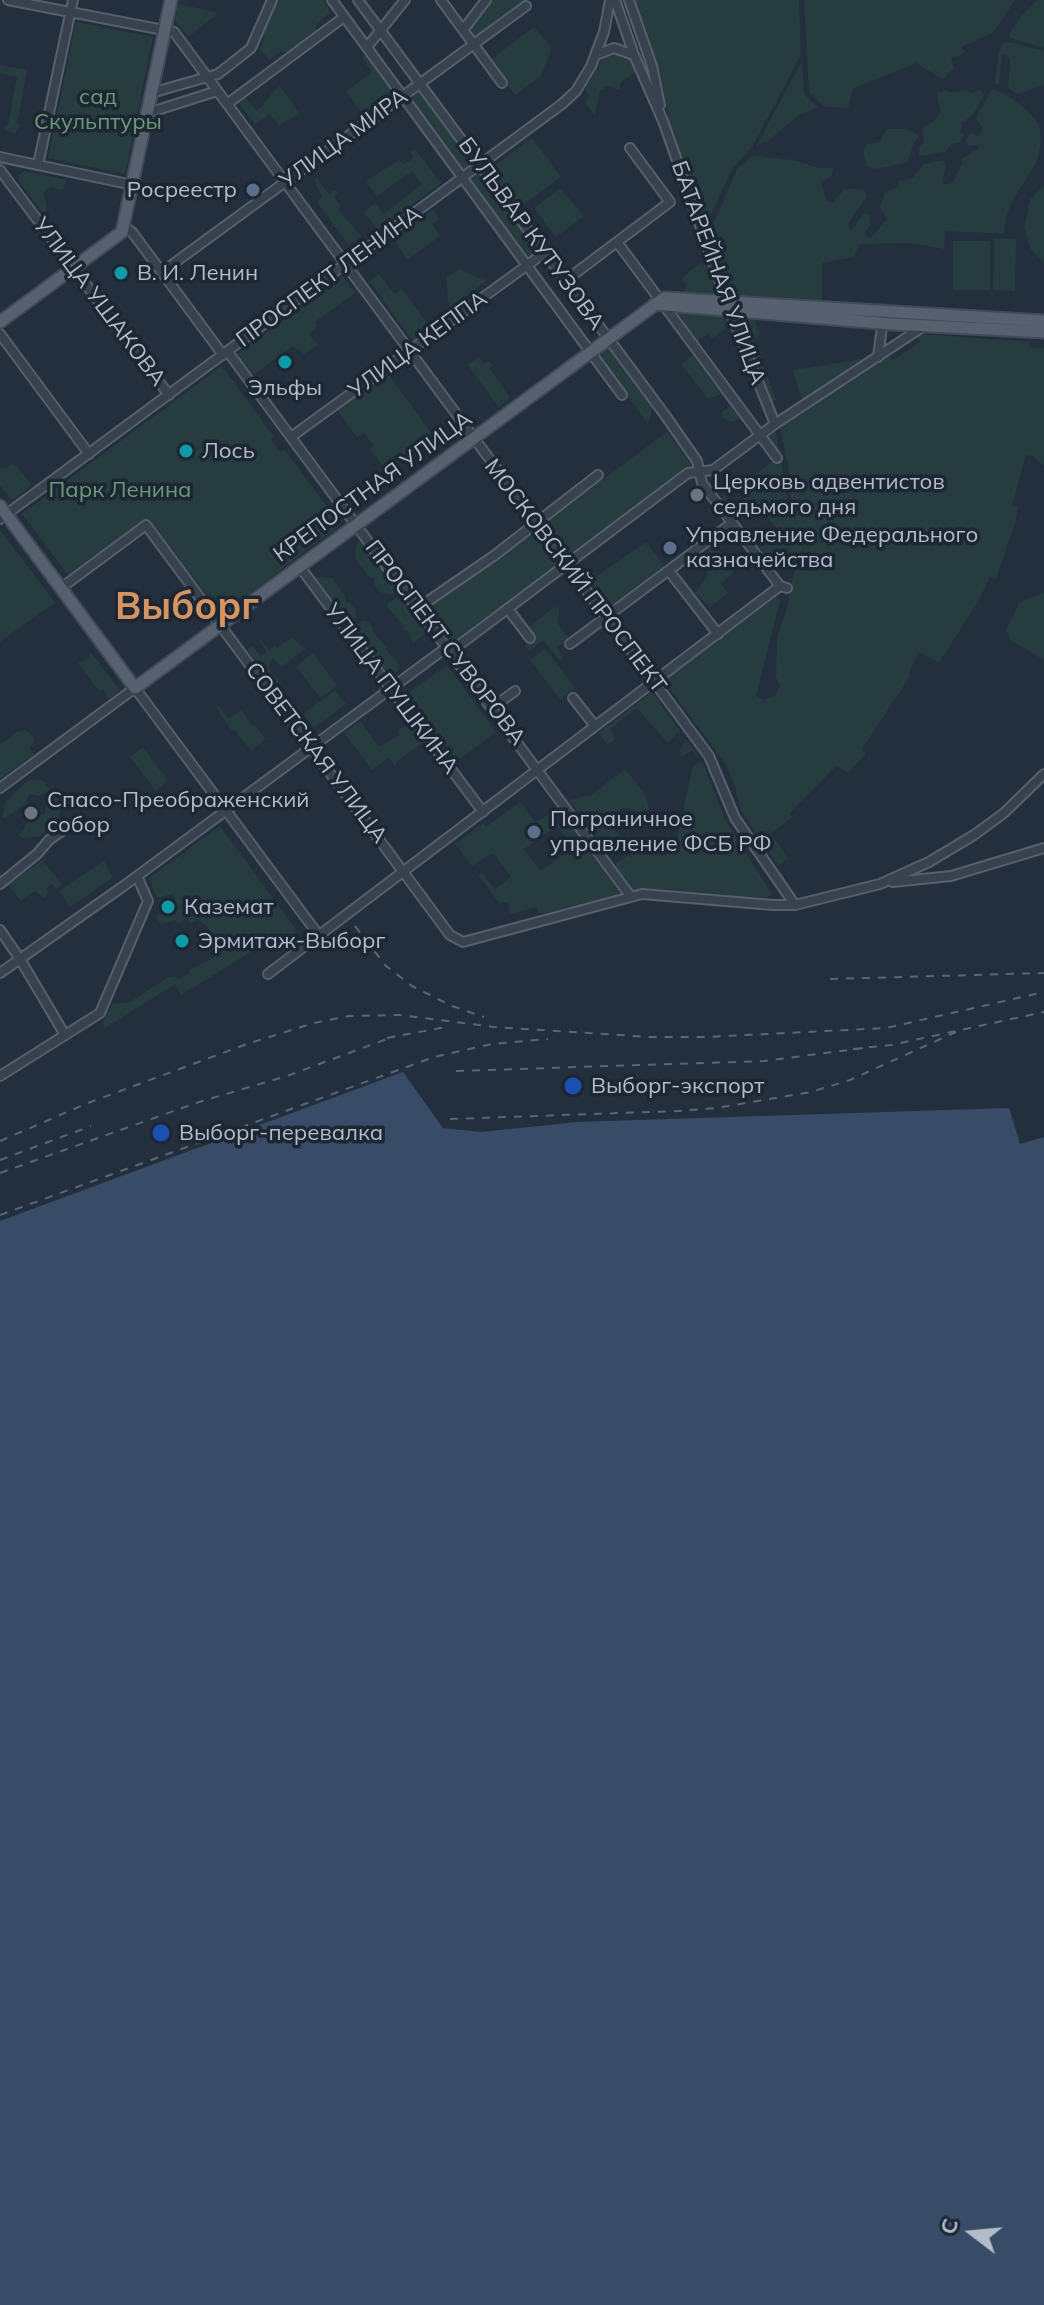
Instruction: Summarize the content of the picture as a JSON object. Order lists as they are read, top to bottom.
{
  "streets": {
    "main road": ["КРЕПОСТНАЯ УЛИЦА"],
    "street": [
      "УЛИЦА МИРА",
      "БУЛЬВАР КУТУЗОВА",
      "БАТАРЕЙНАЯ УЛИЦА",
      "ПРОСПЕКТ ЛЕНИНА",
      "УЛИЦА УШАКОВА",
      "УЛИЦА КЕППА",
      "МОСКОВСКИЙ ПРОСПЕКТ",
      "ПРОСПЕКТ СУВОРОВА",
      "УЛИЦА ПУШКИНА",
      "СОВЕТСКАЯ УЛИЦА"
    ]
  },
  "crossings": [
    ["УЛИЦА МИРА", "БУЛЬВАР КУТУЗОВА"],
    ["УЛИЦА МИРА", "МОСКОВСКИЙ ПРОСПЕКТ"],
    ["УЛИЦА МИРА", "ПРОСПЕКТ СУВОРОВА"],
    ["БУЛЬВАР КУТУЗОВА", "ПРОСПЕКТ ЛЕНИНА"],
    ["БУЛЬВАР КУТУЗОВА", "УЛИЦА КЕППА"],
    ["БУЛЬВАР КУТУЗОВА", "КРЕПОСТНАЯ УЛИЦА"],
    ["БАТАРЕЙНАЯ УЛИЦА", "ПРОСПЕКТ ЛЕНИНА"],
    ["ПРОСПЕКТ ЛЕНИНА", "УЛИЦА УШАКОВА"],
    ["ПРОСПЕКТ ЛЕНИНА", "МОСКОВСКИЙ ПРОСПЕКТ"],
    ["ПРОСПЕКТ ЛЕНИНА", "ПРОСПЕКТ СУВОРОВА"],
    ["УЛИЦА КЕППА", "МОСКОВСКИЙ ПРОСПЕКТ"],
    ["УЛИЦА КЕППА", "ПРОСПЕКТ СУВОРОВА"],
    ["КРЕПОСТНАЯ УЛИЦА", "МОСКОВСКИЙ ПРОСПЕКТ"],
    ["КРЕПОСТНАЯ УЛИЦА", "ПРОСПЕКТ СУВОРОВА"],
    ["КРЕПОСТНАЯ УЛИЦА", "УЛИЦА ПУШКИНА"],
    ["КРЕПОСТНАЯ УЛИЦА", "СОВЕТСКАЯ УЛИЦА"],
    ["ПРОСПЕКТ СУВОРОВА", "СОВЕТСКАЯ УЛИЦА"]
  ],
  "districts": ["Выборг"],
  "parks": ["сад Скульптуры", "Парк Ленина"],
  "places": [
    "Росреестр",
    "В. И. Ленин",
    "Эльфы",
    "Лось",
    "Церковь адвентистов седьмого дня",
    "Управление Федерального казначейства",
    "Спасо-Преображенский собор",
    "Пограничное управление ФСБ РФ",
    "Каземат",
    "Эрмитаж-Выборг",
    "Выборг-экспорт",
    "Выборг-перевалка"
  ],
  "north": "left"
}
